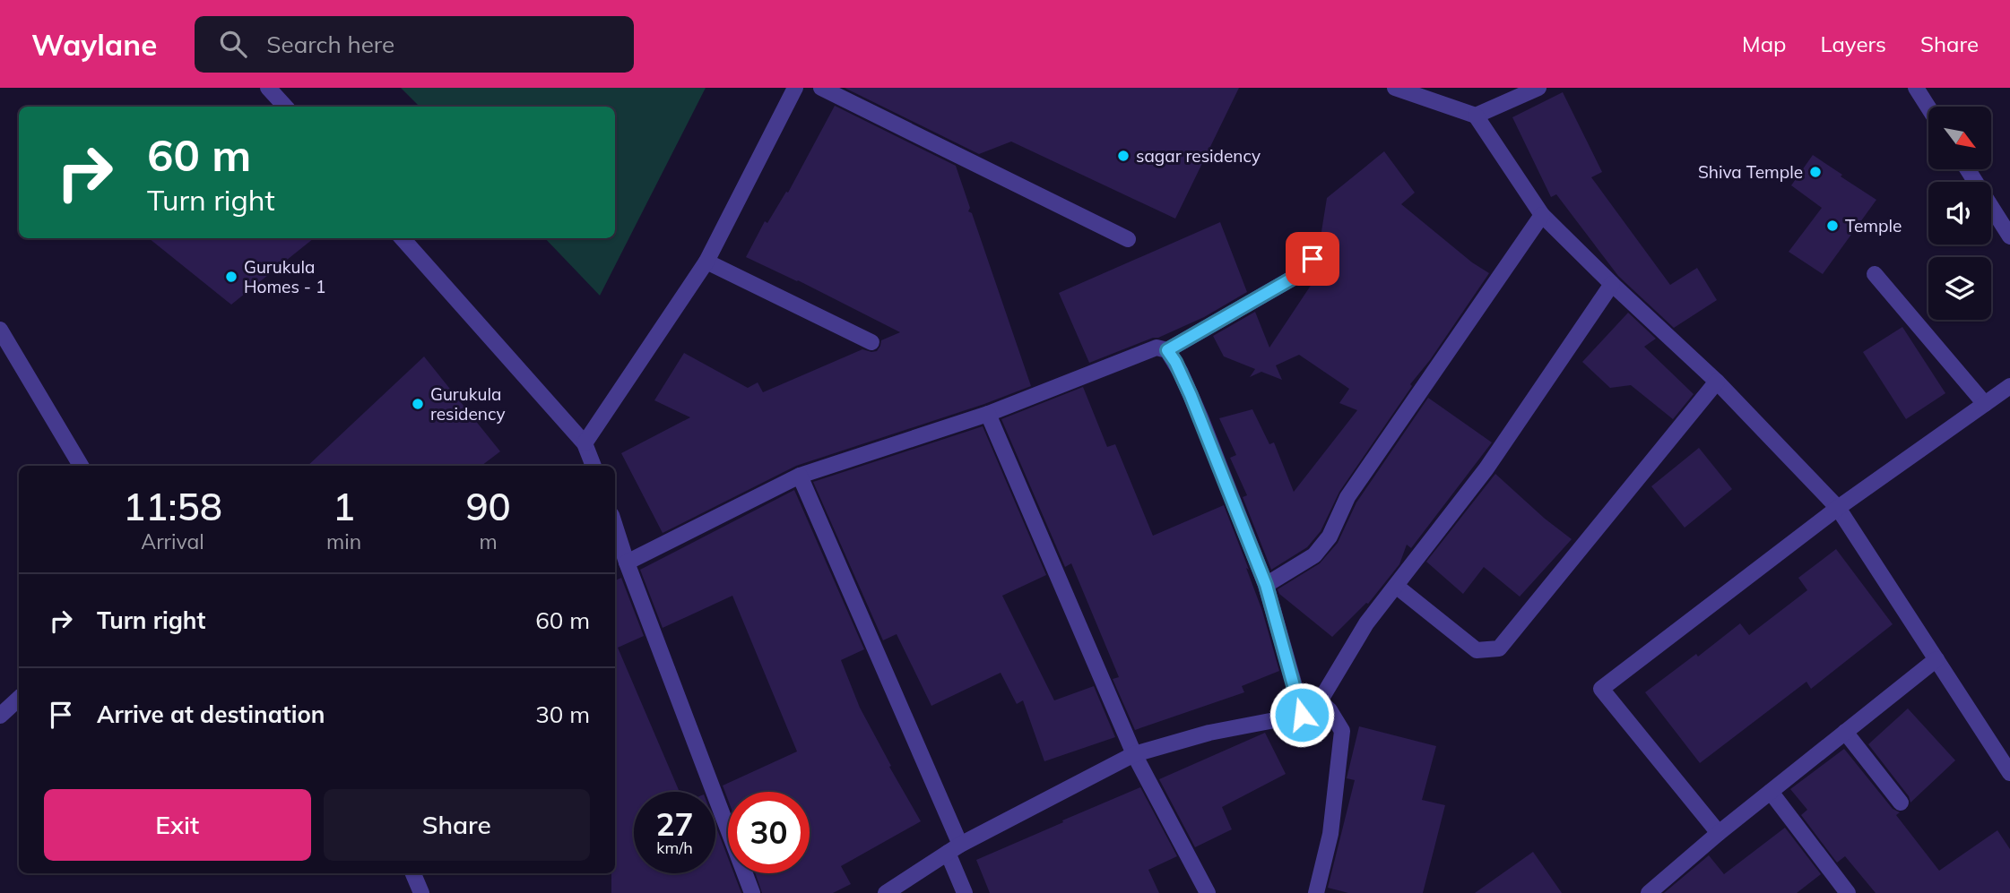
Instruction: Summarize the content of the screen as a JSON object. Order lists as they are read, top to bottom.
{
  "places": [
    "sagar residency",
    "Shiva Temple",
    "Temple",
    "Gurukula Homes - 1",
    "Gurukula residency"
  ],
  "north": "bottom right",
  "page": {
    "header": "Waylane",
    "search": "Search here",
    "nav": ["Map", "Layers", "Share"],
    "turn": ["60 m", "Turn right"],
    "eta": [
      "11:58",
      "Arrival",
      "1",
      "min",
      "90",
      "m"
    ],
    "list": [
      {
        "name": "Turn right",
        "value": "60 m"
      },
      {
        "name": "Arrive at destination",
        "value": "30 m"
      }
    ],
    "buttons": ["Exit", "Share"],
    "speed": "27 km/h",
    "limit": "30"
  }
}
